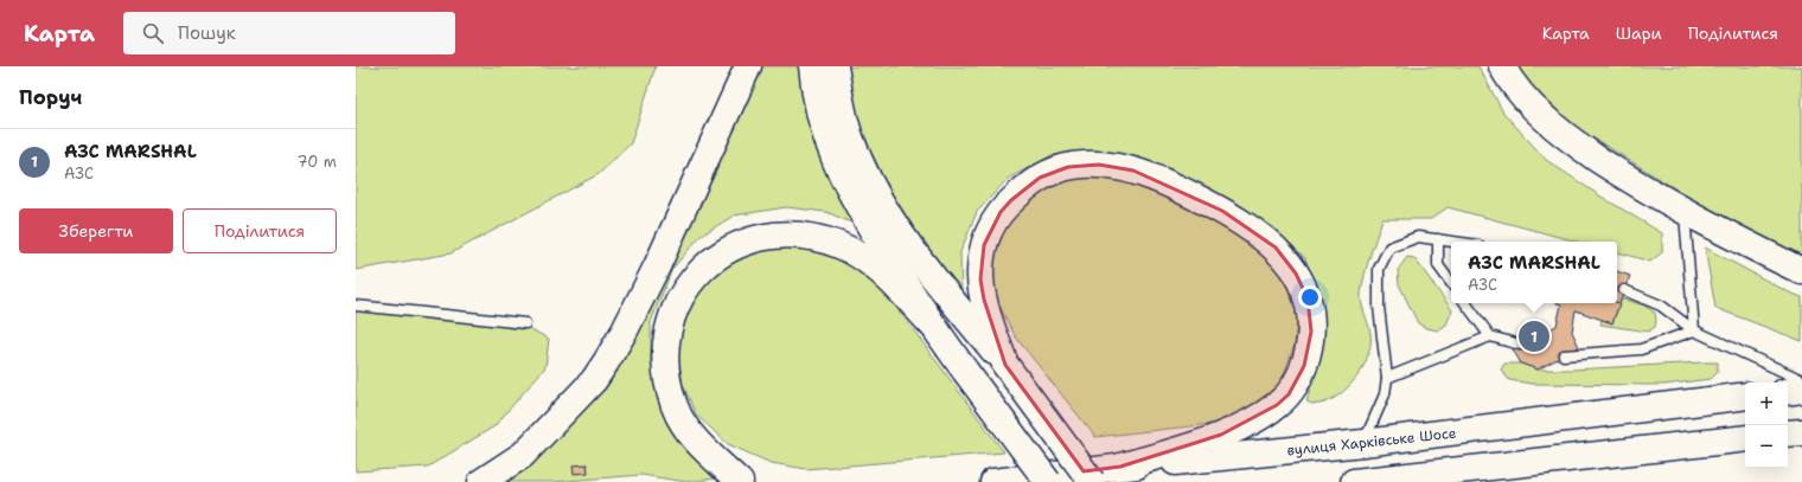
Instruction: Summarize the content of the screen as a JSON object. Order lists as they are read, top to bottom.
{
  "streets": {
    "highway": ["вулиця Харківське Шосе"]
  },
  "page": {
    "header": "Карта",
    "search": "Пошук",
    "nav": ["Карта", "Шари", "Поділитися"],
    "heading": "Поруч",
    "list": [
      {
        "mark": "1",
        "name": "АЗС MARSHAL",
        "note": "АЗС",
        "value": "70 m"
      }
    ],
    "buttons": ["Зберегти", "Поділитися"],
    "popup": ["АЗС MARSHAL", "АЗС"],
    "pins": "1",
    "map_buttons": ["+", "−"]
  }
}
